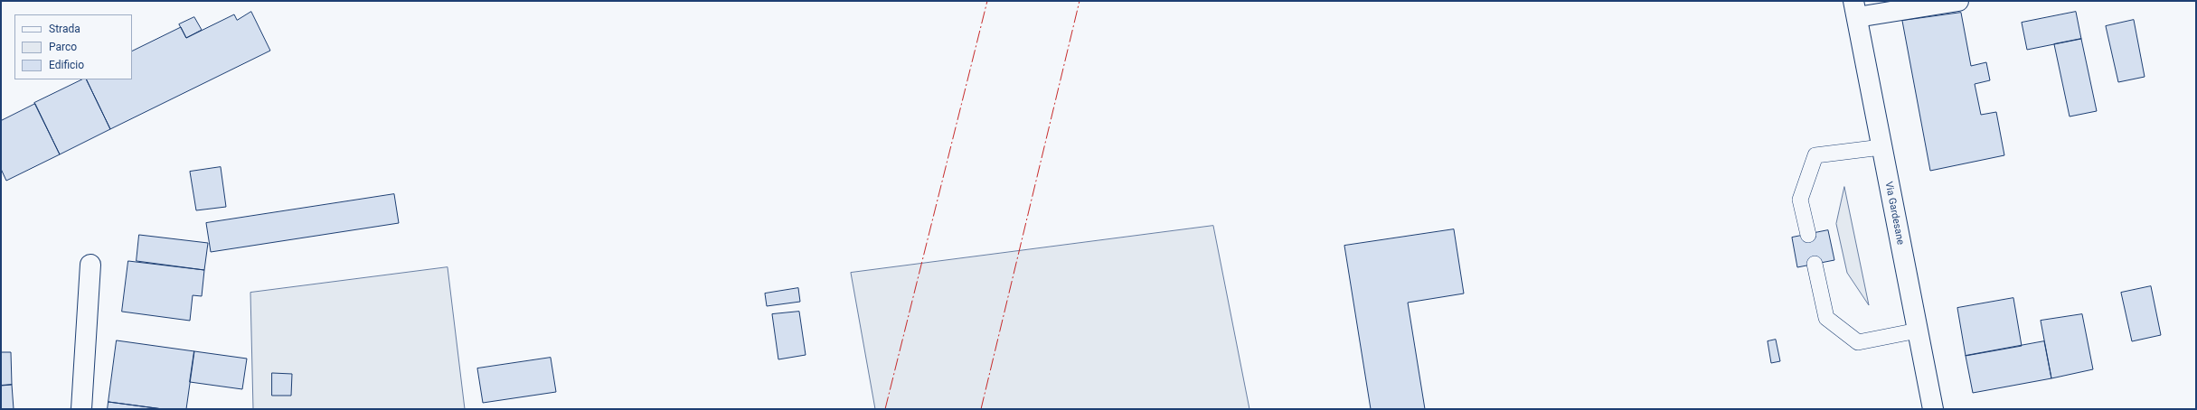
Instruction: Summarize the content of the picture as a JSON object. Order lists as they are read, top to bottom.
{
  "streets": {
    "main road": ["Via Gardesane"]
  },
  "legend": ["Strada", "Parco", "Edificio"]
}
